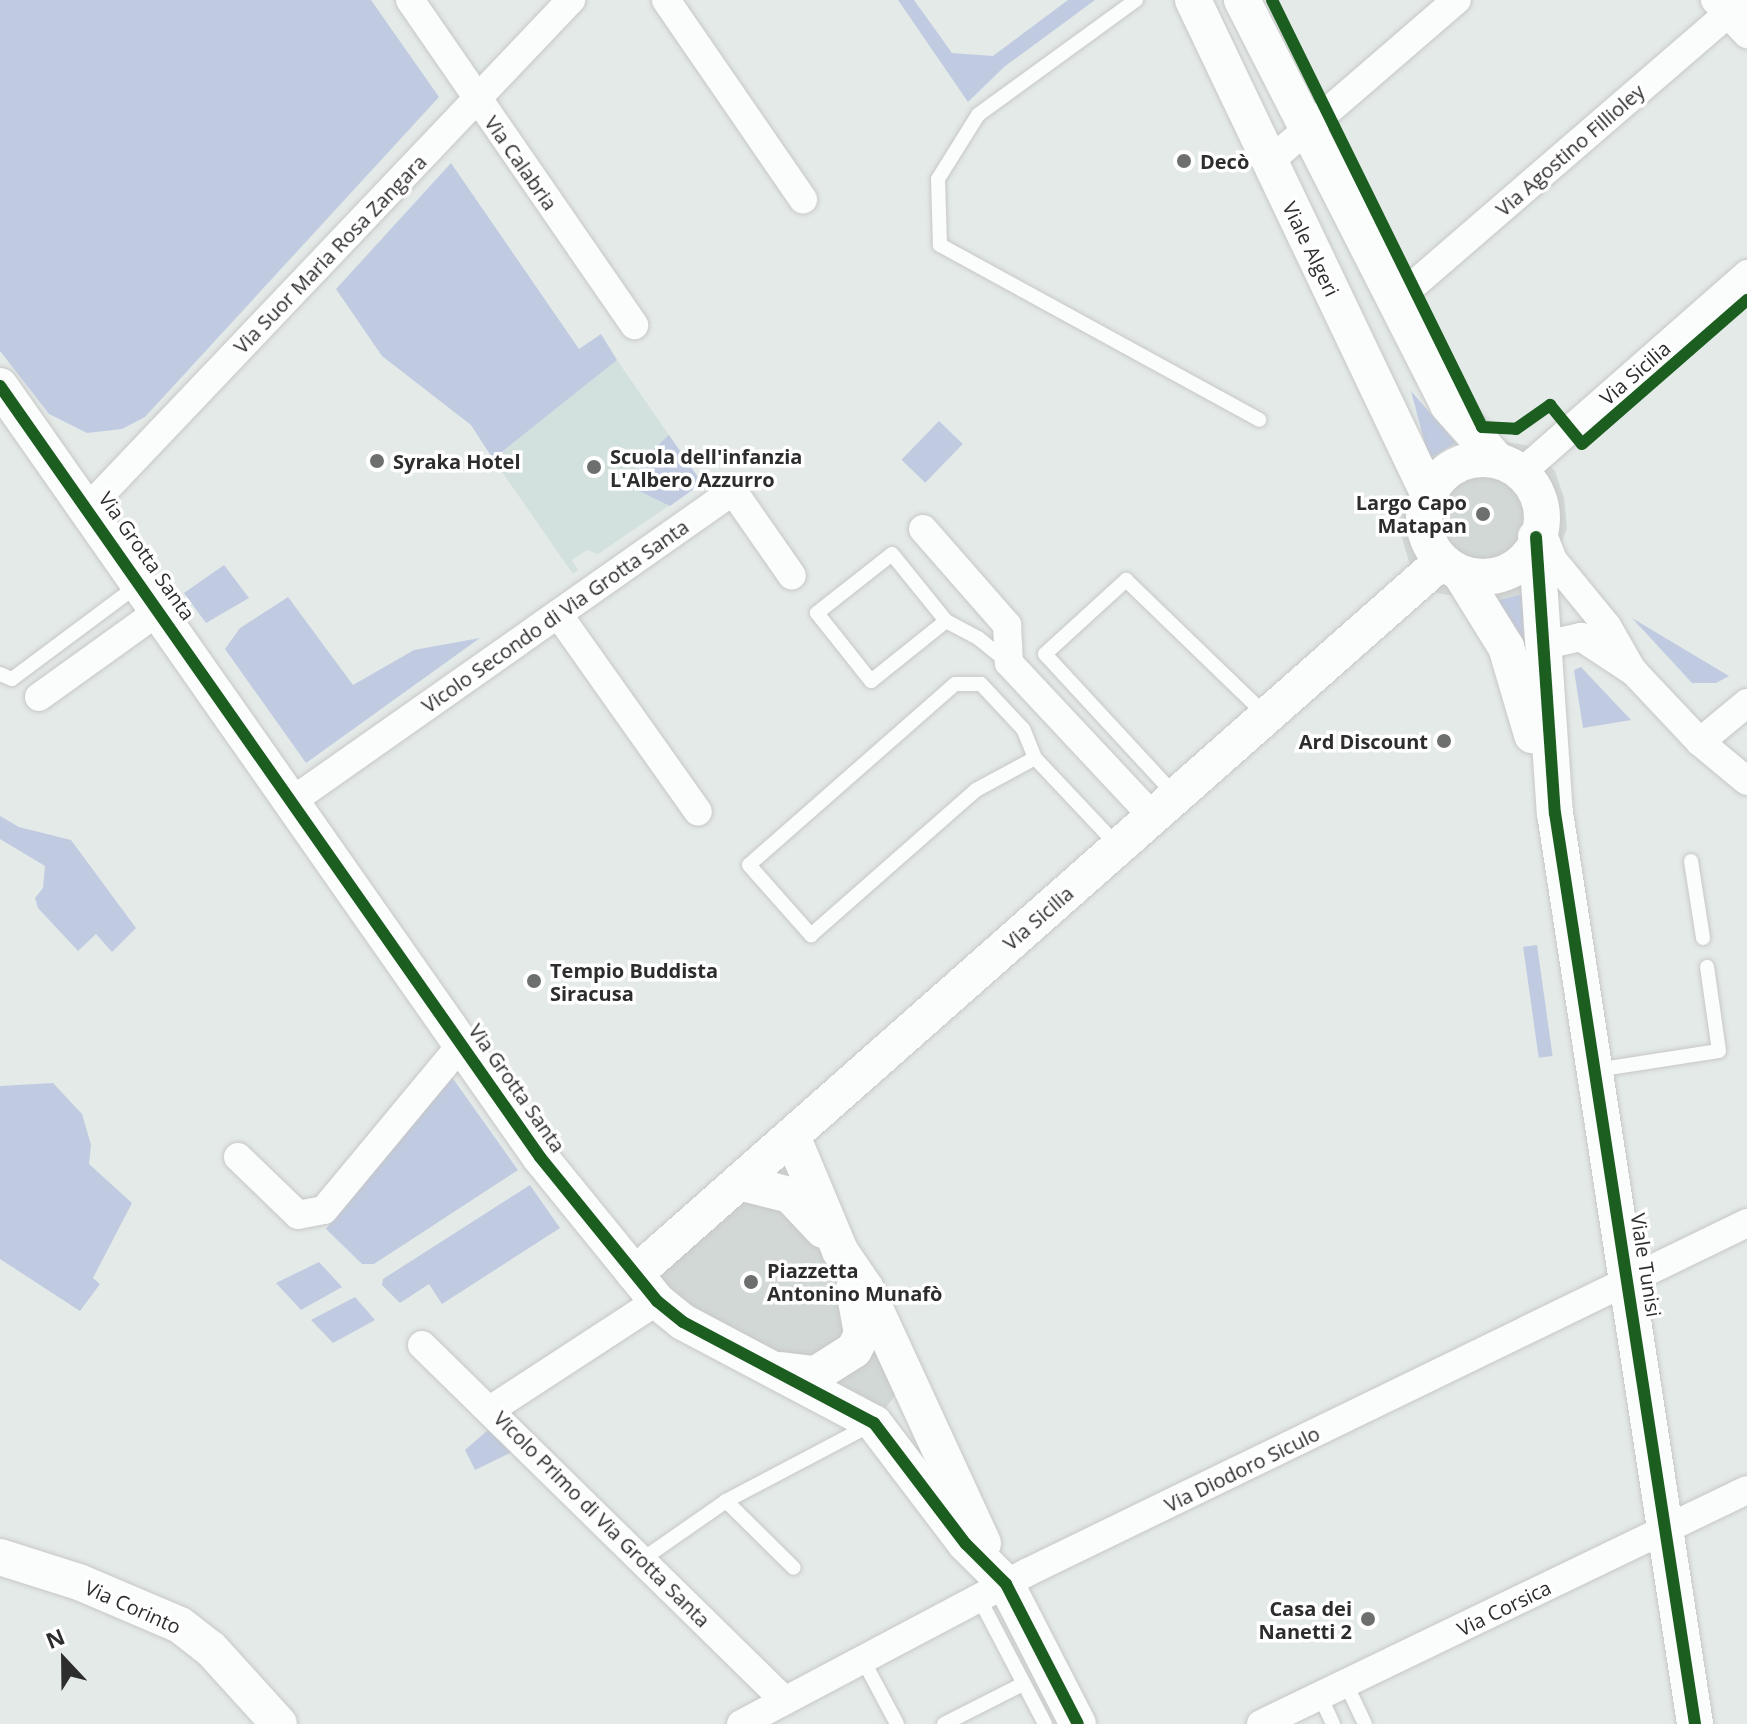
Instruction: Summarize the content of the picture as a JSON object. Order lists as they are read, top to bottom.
{
  "streets": {
    "street": [
      "Via Agostino Fillioley",
      "Via Calabria",
      "Viale Algeri",
      "Via Suor Maria Rosa Zangara",
      "Via Sicilia",
      "Via Grotta Santa",
      "Vicolo Secondo di Via Grotta Santa",
      "Viale Tunisi",
      "Via Diodoro Siculo",
      "Vicolo Primo di Via Grotta Santa",
      "Via Corinto",
      "Via Corsica"
    ]
  },
  "crossings": [
    ["Via Calabria", "Via Suor Maria Rosa Zangara"],
    ["Viale Algeri", "Via Sicilia"],
    ["Via Suor Maria Rosa Zangara", "Via Grotta Santa"],
    ["Via Sicilia", "Via Grotta Santa"],
    ["Via Sicilia", "Vicolo Primo di Via Grotta Santa"],
    ["Via Grotta Santa", "Vicolo Secondo di Via Grotta Santa"],
    ["Via Grotta Santa", "Via Diodoro Siculo"],
    ["Via Grotta Santa", "Vicolo Primo di Via Grotta Santa"],
    ["Viale Tunisi", "Via Diodoro Siculo"],
    ["Viale Tunisi", "Via Corsica"],
    ["Via Diodoro Siculo", "Vicolo Primo di Via Grotta Santa"]
  ],
  "places": [
    "Decò",
    "Syraka Hotel",
    "Scuola dell'infanzia L'Albero Azzurro",
    "Largo Capo Matapan",
    "Ard Discount",
    "Tempio Buddista Siracusa",
    "Piazzetta Antonino Munafò",
    "Casa dei Nanetti 2"
  ],
  "north": "top"
}
